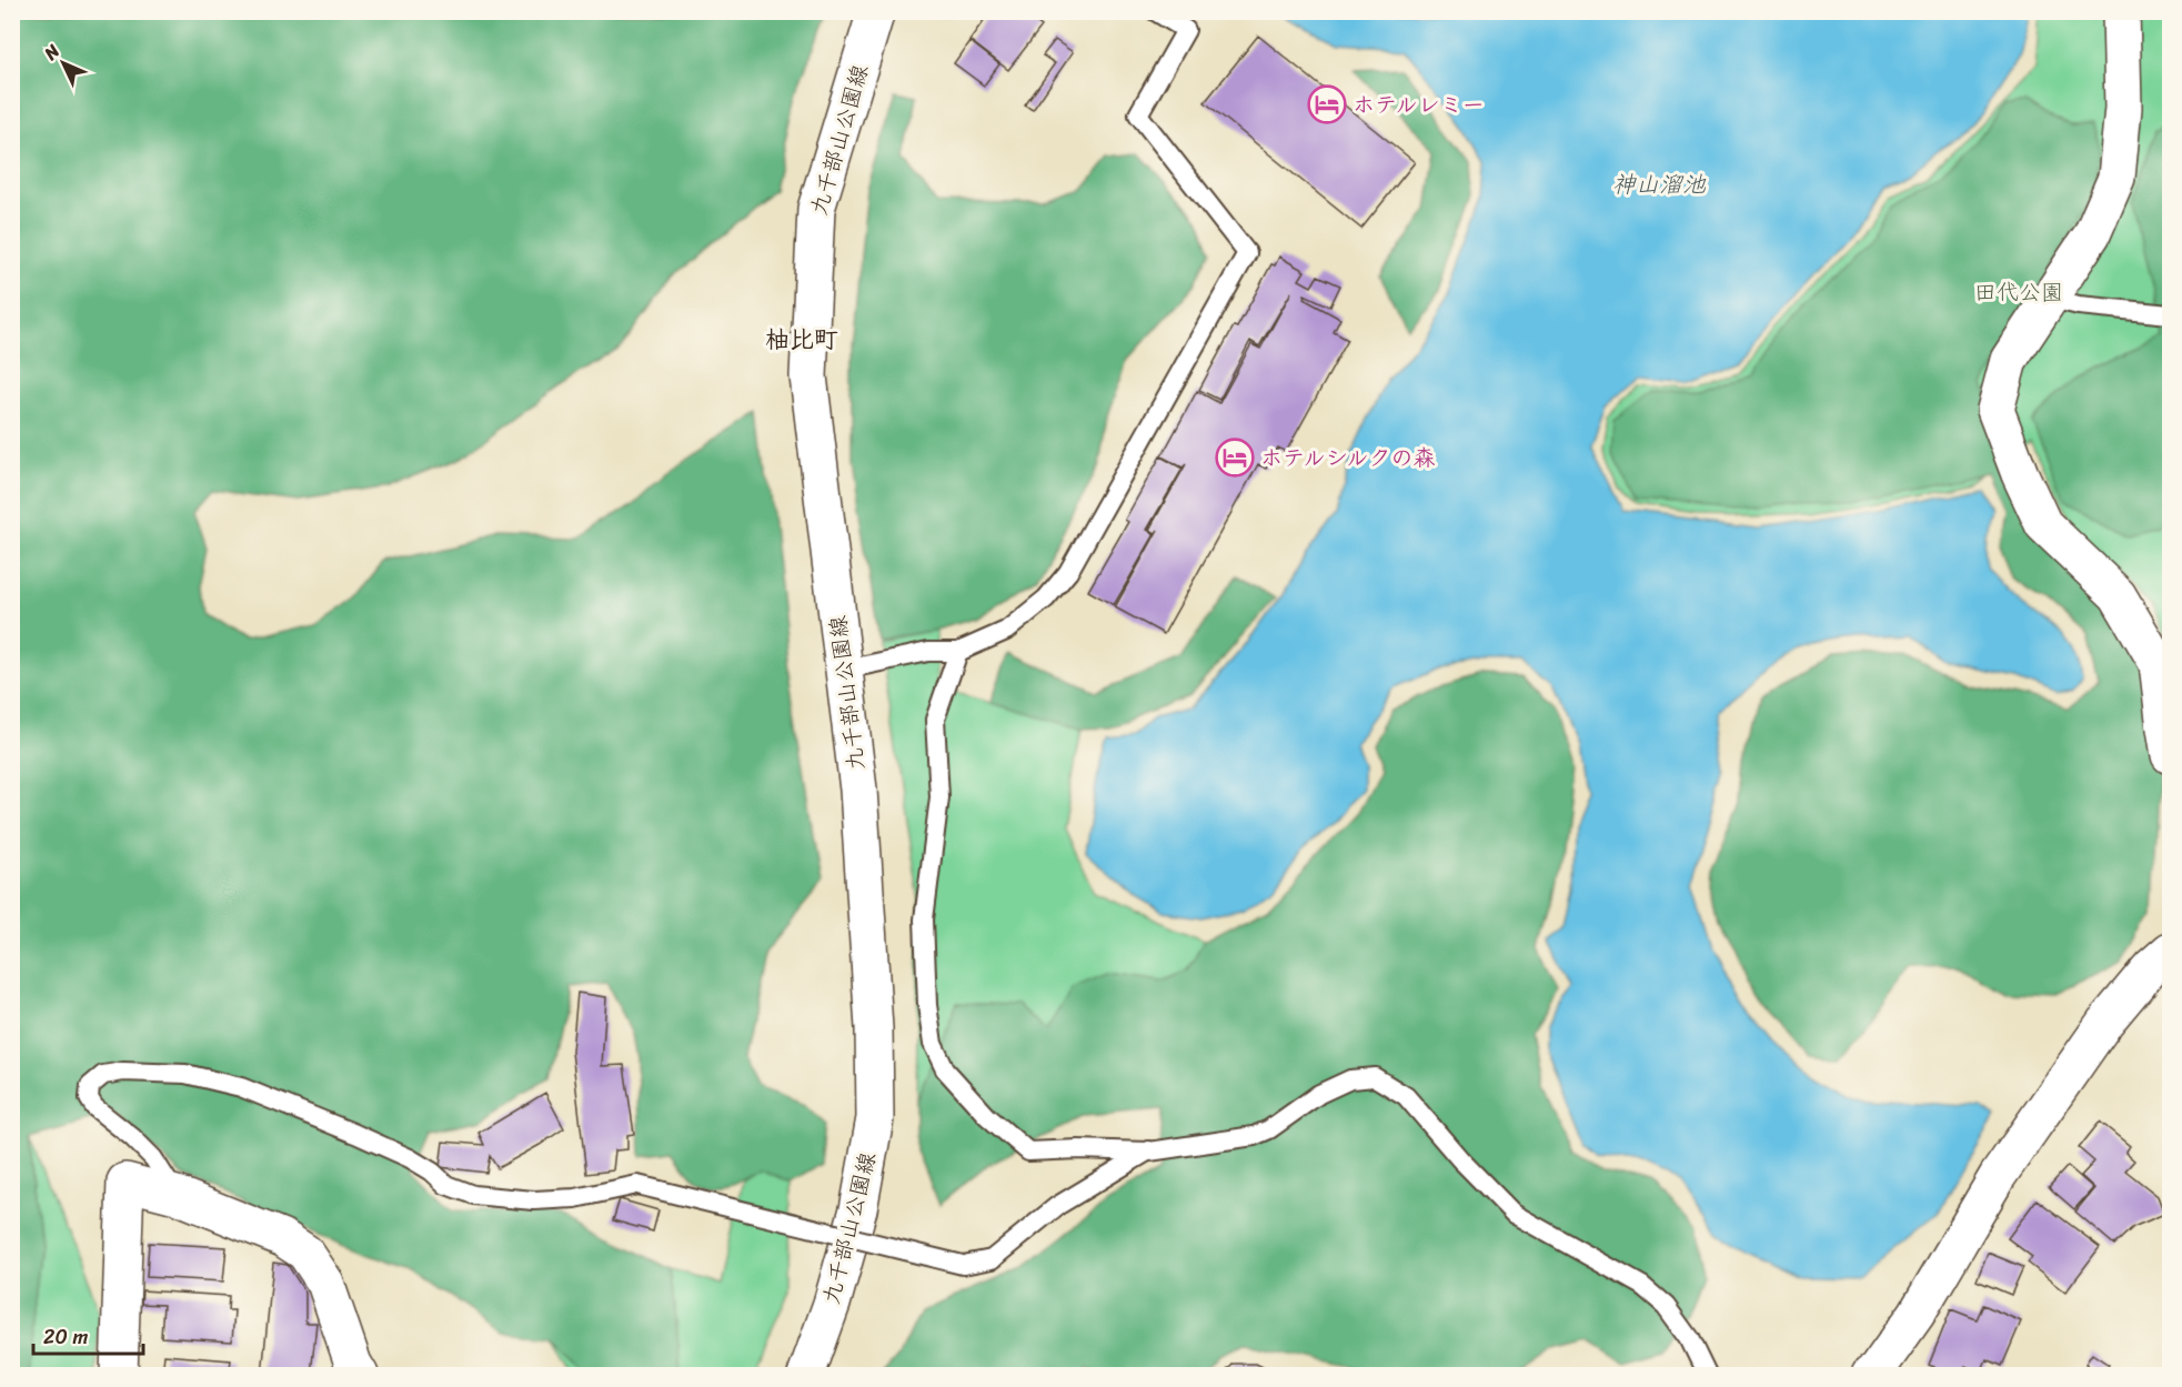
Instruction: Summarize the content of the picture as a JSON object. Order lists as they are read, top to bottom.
{
  "streets": {
    "street": ["九千部山公園線"]
  },
  "districts": ["柚比町"],
  "water": ["神山溜池"],
  "parks": ["田代公園"],
  "places": {
    "hotel": ["ホテルレミー", "ホテルシルクの森"]
  },
  "scale_bar": "20 m",
  "north": "top left"
}
